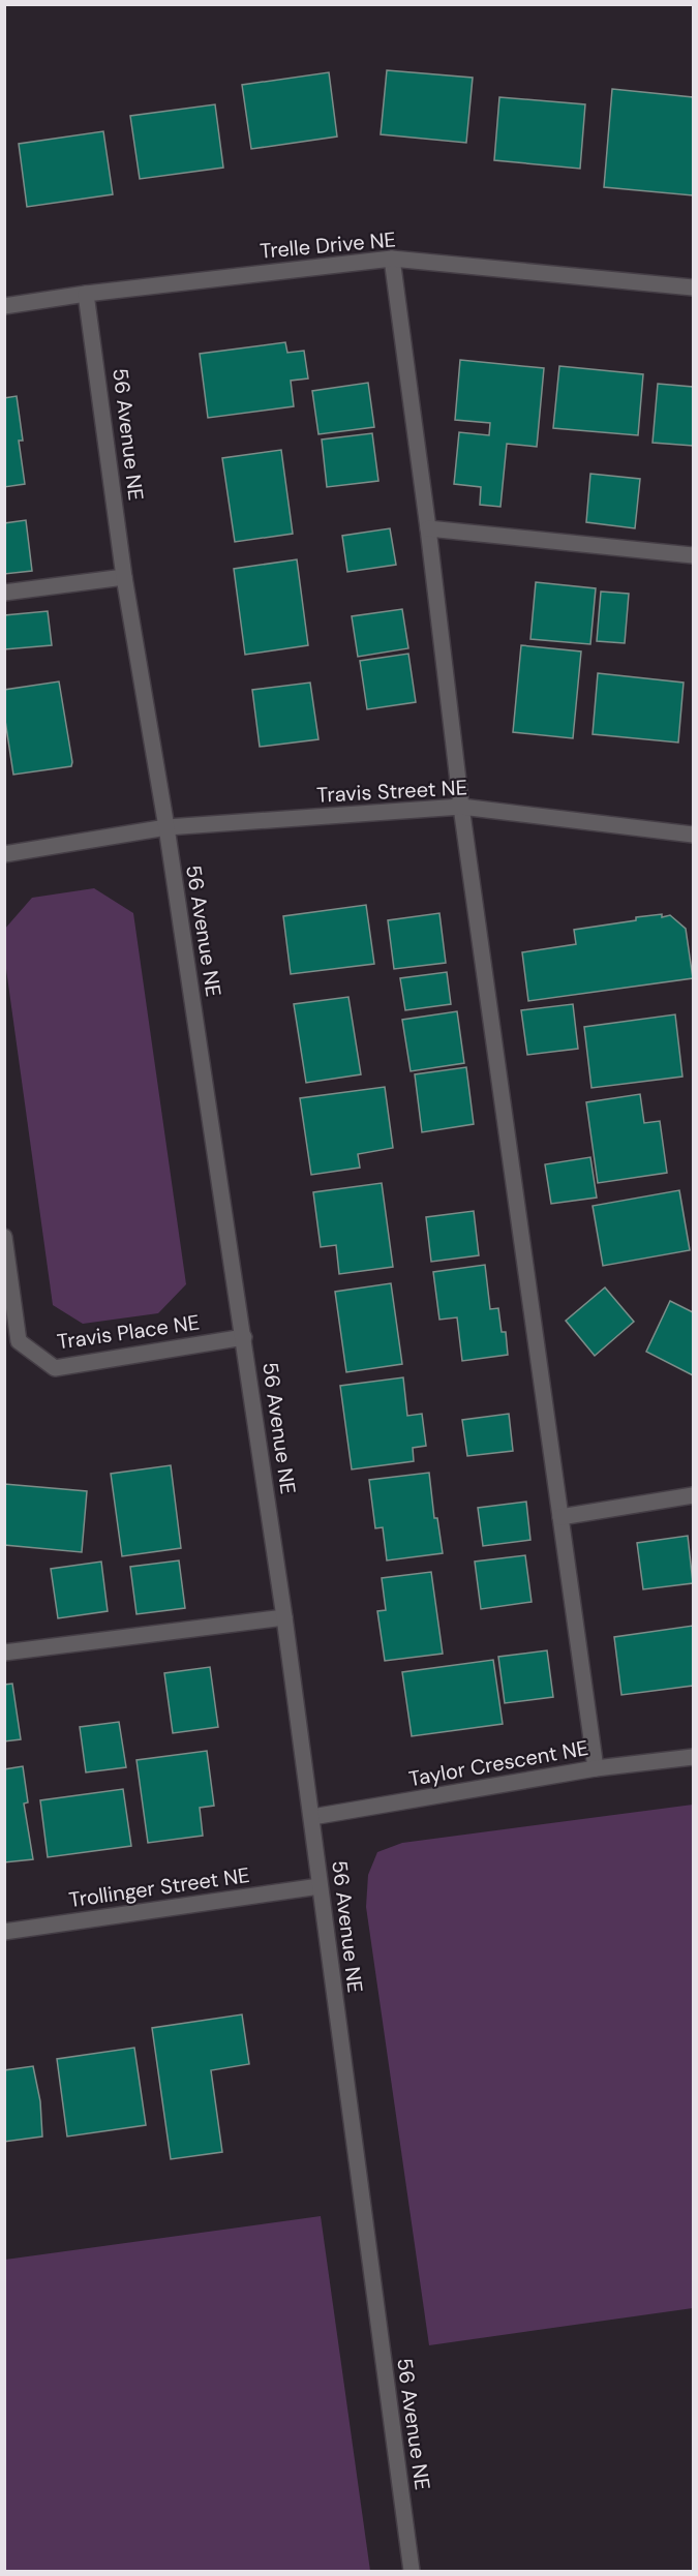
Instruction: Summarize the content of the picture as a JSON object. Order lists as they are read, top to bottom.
{
  "streets": {
    "street": [
      "Trelle Drive NE",
      "56 Avenue NE",
      "Travis Street NE",
      "Travis Place NE",
      "Taylor Crescent NE",
      "Trollinger Street NE"
    ]
  },
  "crossings": [
    ["Trelle Drive NE", "56 Avenue NE"],
    ["56 Avenue NE", "Travis Street NE"],
    ["56 Avenue NE", "Travis Place NE"],
    ["56 Avenue NE", "Taylor Crescent NE"],
    ["56 Avenue NE", "Trollinger Street NE"]
  ]
}
